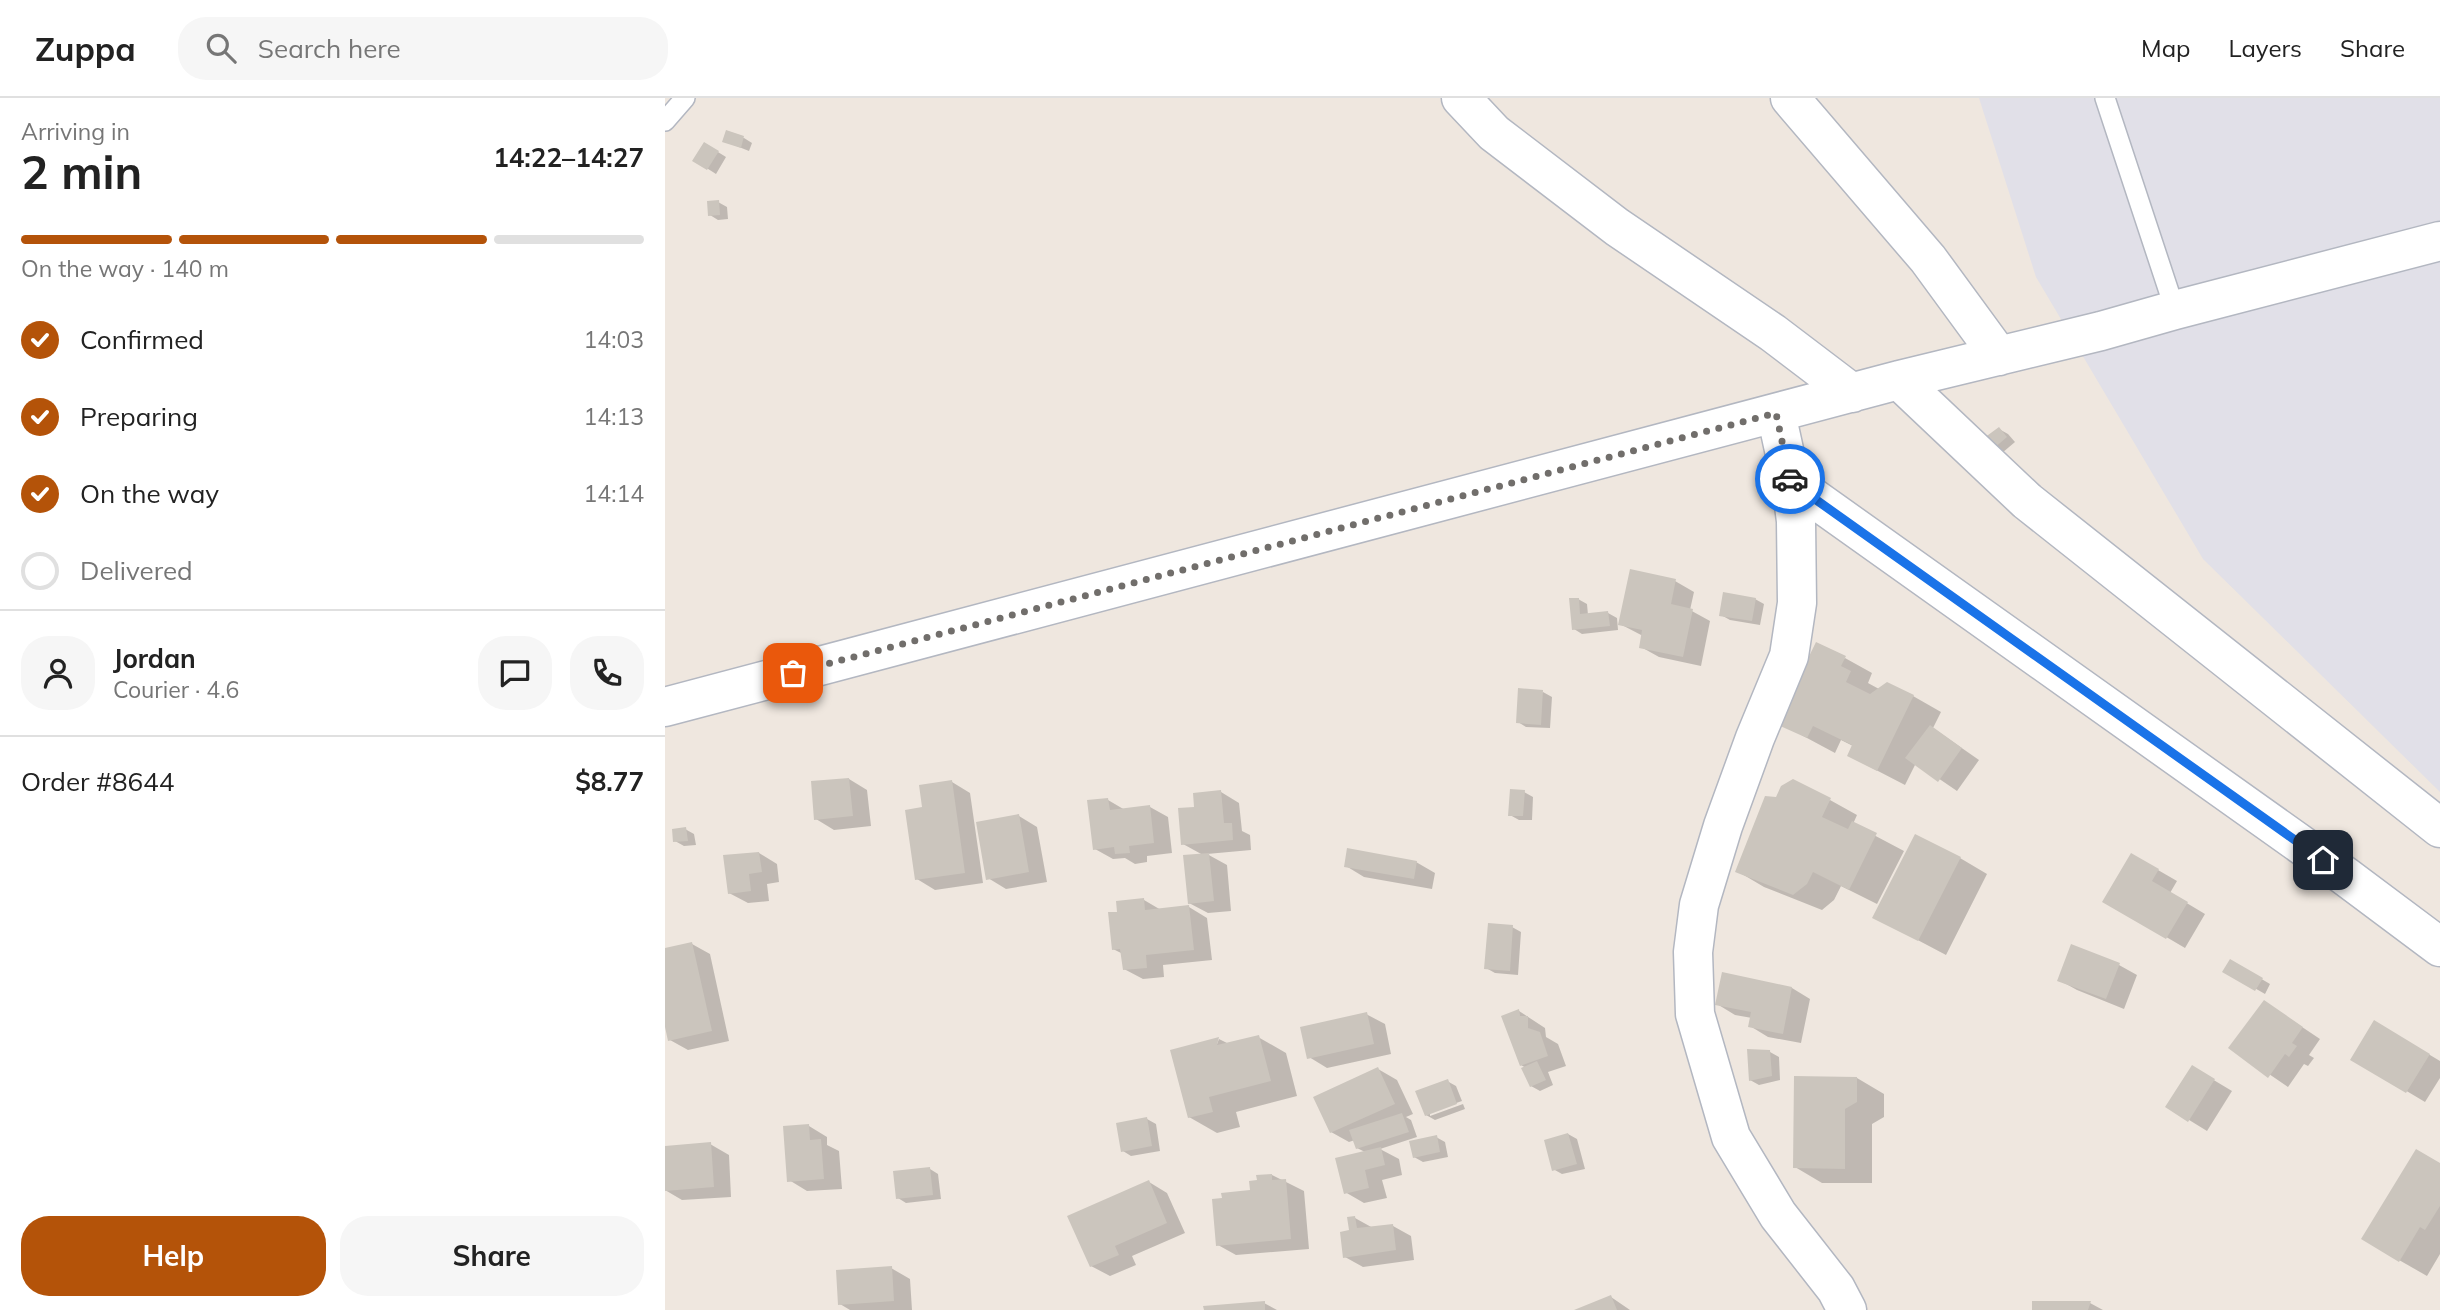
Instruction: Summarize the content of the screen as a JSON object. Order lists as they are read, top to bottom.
{
  "page": {
    "header": "Zuppa",
    "search": "Search here",
    "nav": ["Map", "Layers", "Share"],
    "heading": ["2 min", "Arriving in", "14:22–14:27"],
    "panel": [
      "Jordan",
      "Courier · 4.6",
      "Order #8644",
      "$8.77"
    ],
    "bar": "On the way · 140 m",
    "list": [
      ["Confirmed", "14:03"],
      ["Preparing", "14:13"],
      ["On the way", "14:14"],
      "Delivered"
    ],
    "buttons": ["Help", "Share"]
  }
}
